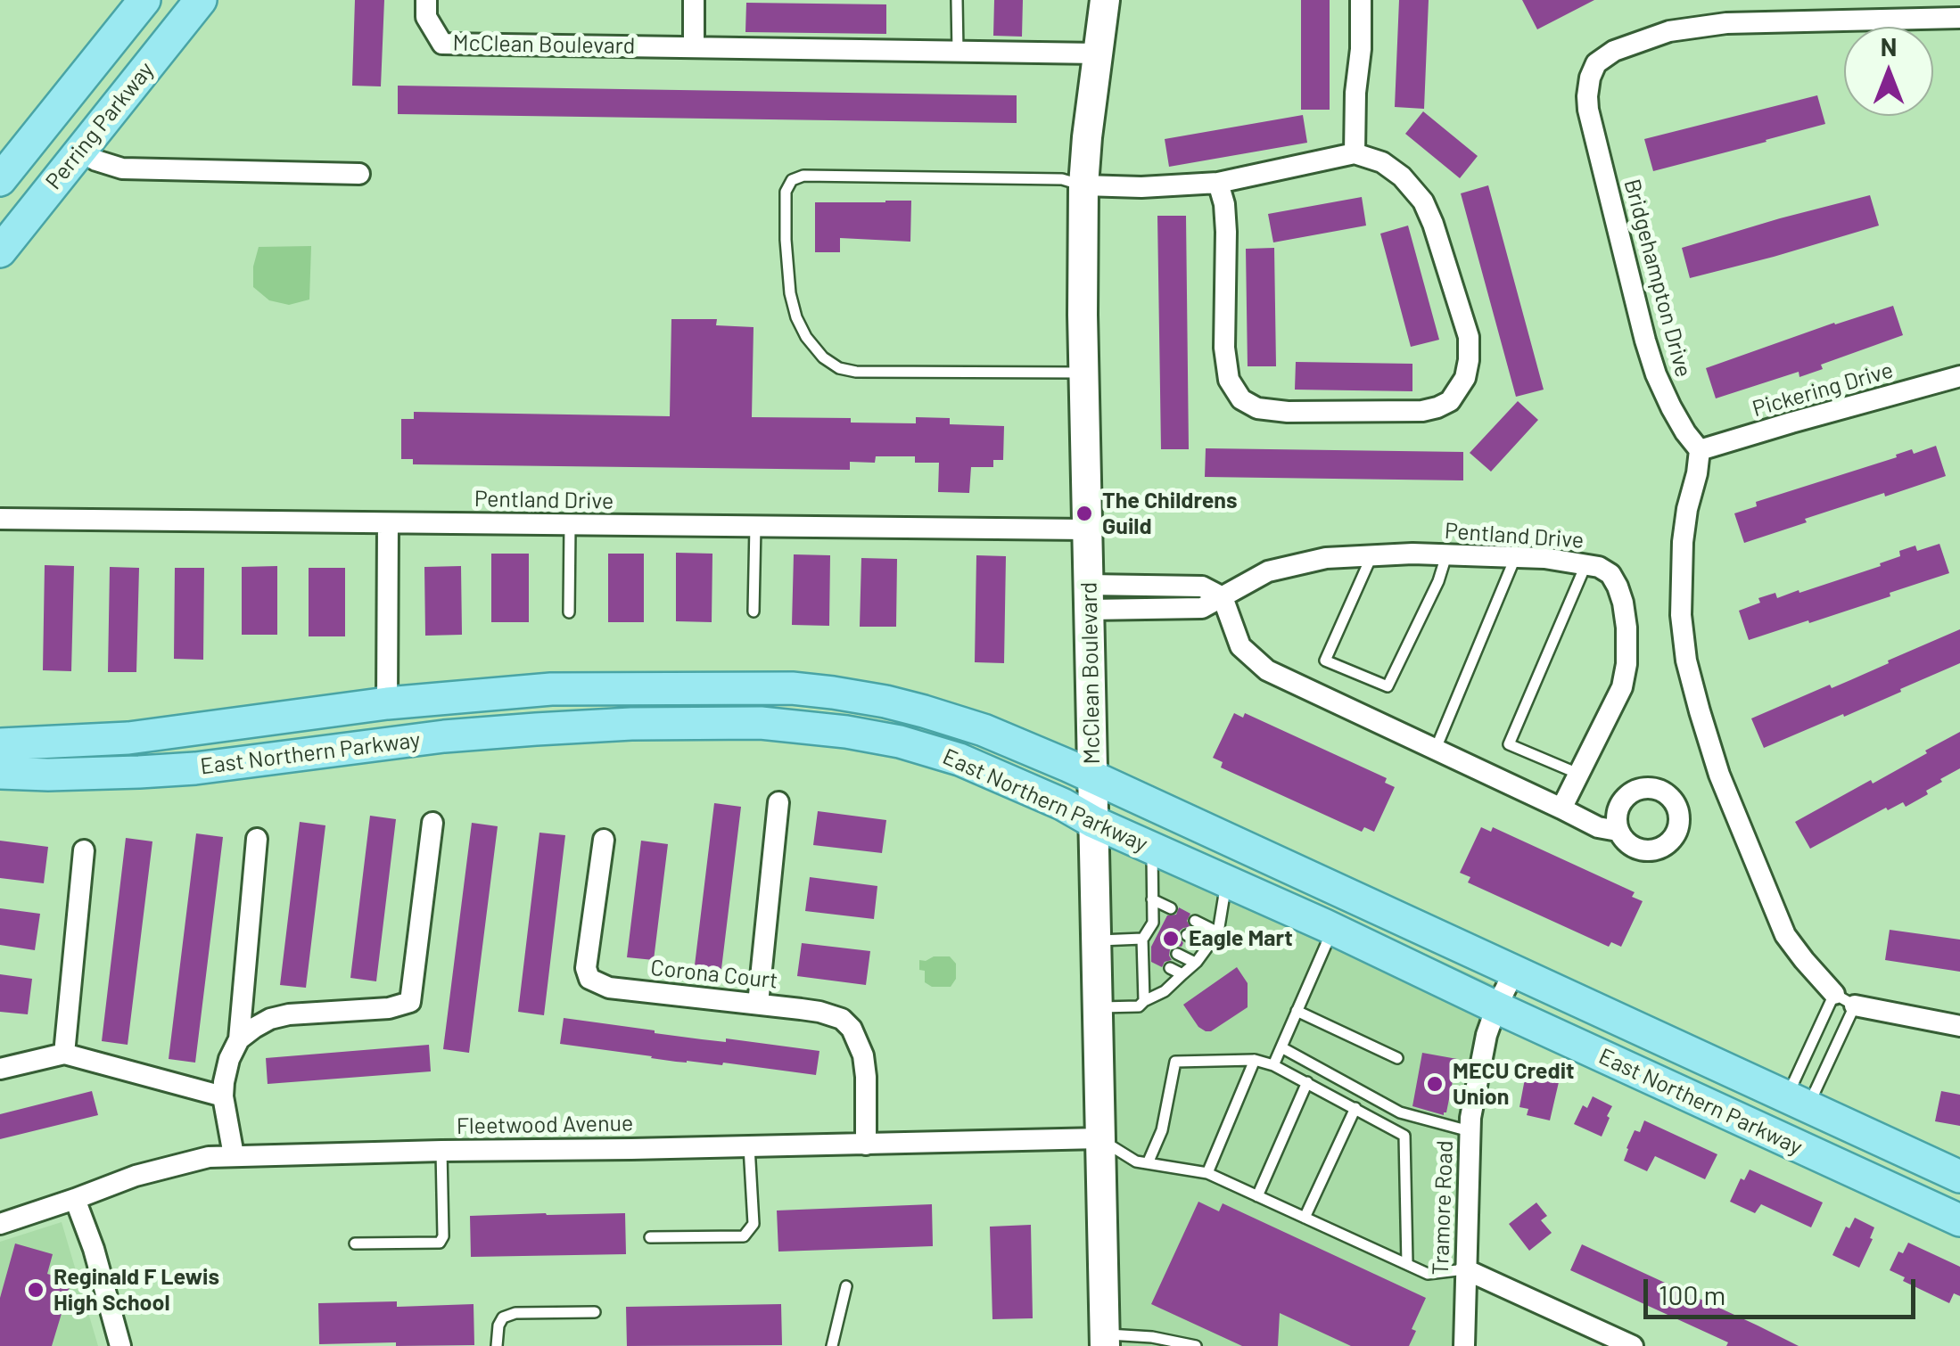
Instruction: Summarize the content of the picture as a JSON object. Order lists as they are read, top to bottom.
{
  "streets": {
    "main road": ["Perring Parkway", "East Northern Parkway"],
    "street": [
      "McClean Boulevard",
      "Bridgehampton Drive",
      "Pickering Drive",
      "Pentland Drive",
      "Corona Court",
      "Fleetwood Avenue",
      "Tramore Road"
    ]
  },
  "crossings": [
    ["McClean Boulevard", "Pentland Drive"],
    ["McClean Boulevard", "East Northern Parkway"],
    ["McClean Boulevard", "Fleetwood Avenue"],
    ["Bridgehampton Drive", "Pickering Drive"],
    ["East Northern Parkway", "Tramore Road"],
    ["Corona Court", "Fleetwood Avenue"]
  ],
  "places": [
    "The Childrens Guild",
    "Eagle Mart",
    "MECU Credit Union",
    "Reginald F Lewis High School"
  ],
  "scale_bar": "100 m",
  "north": "top"
}
